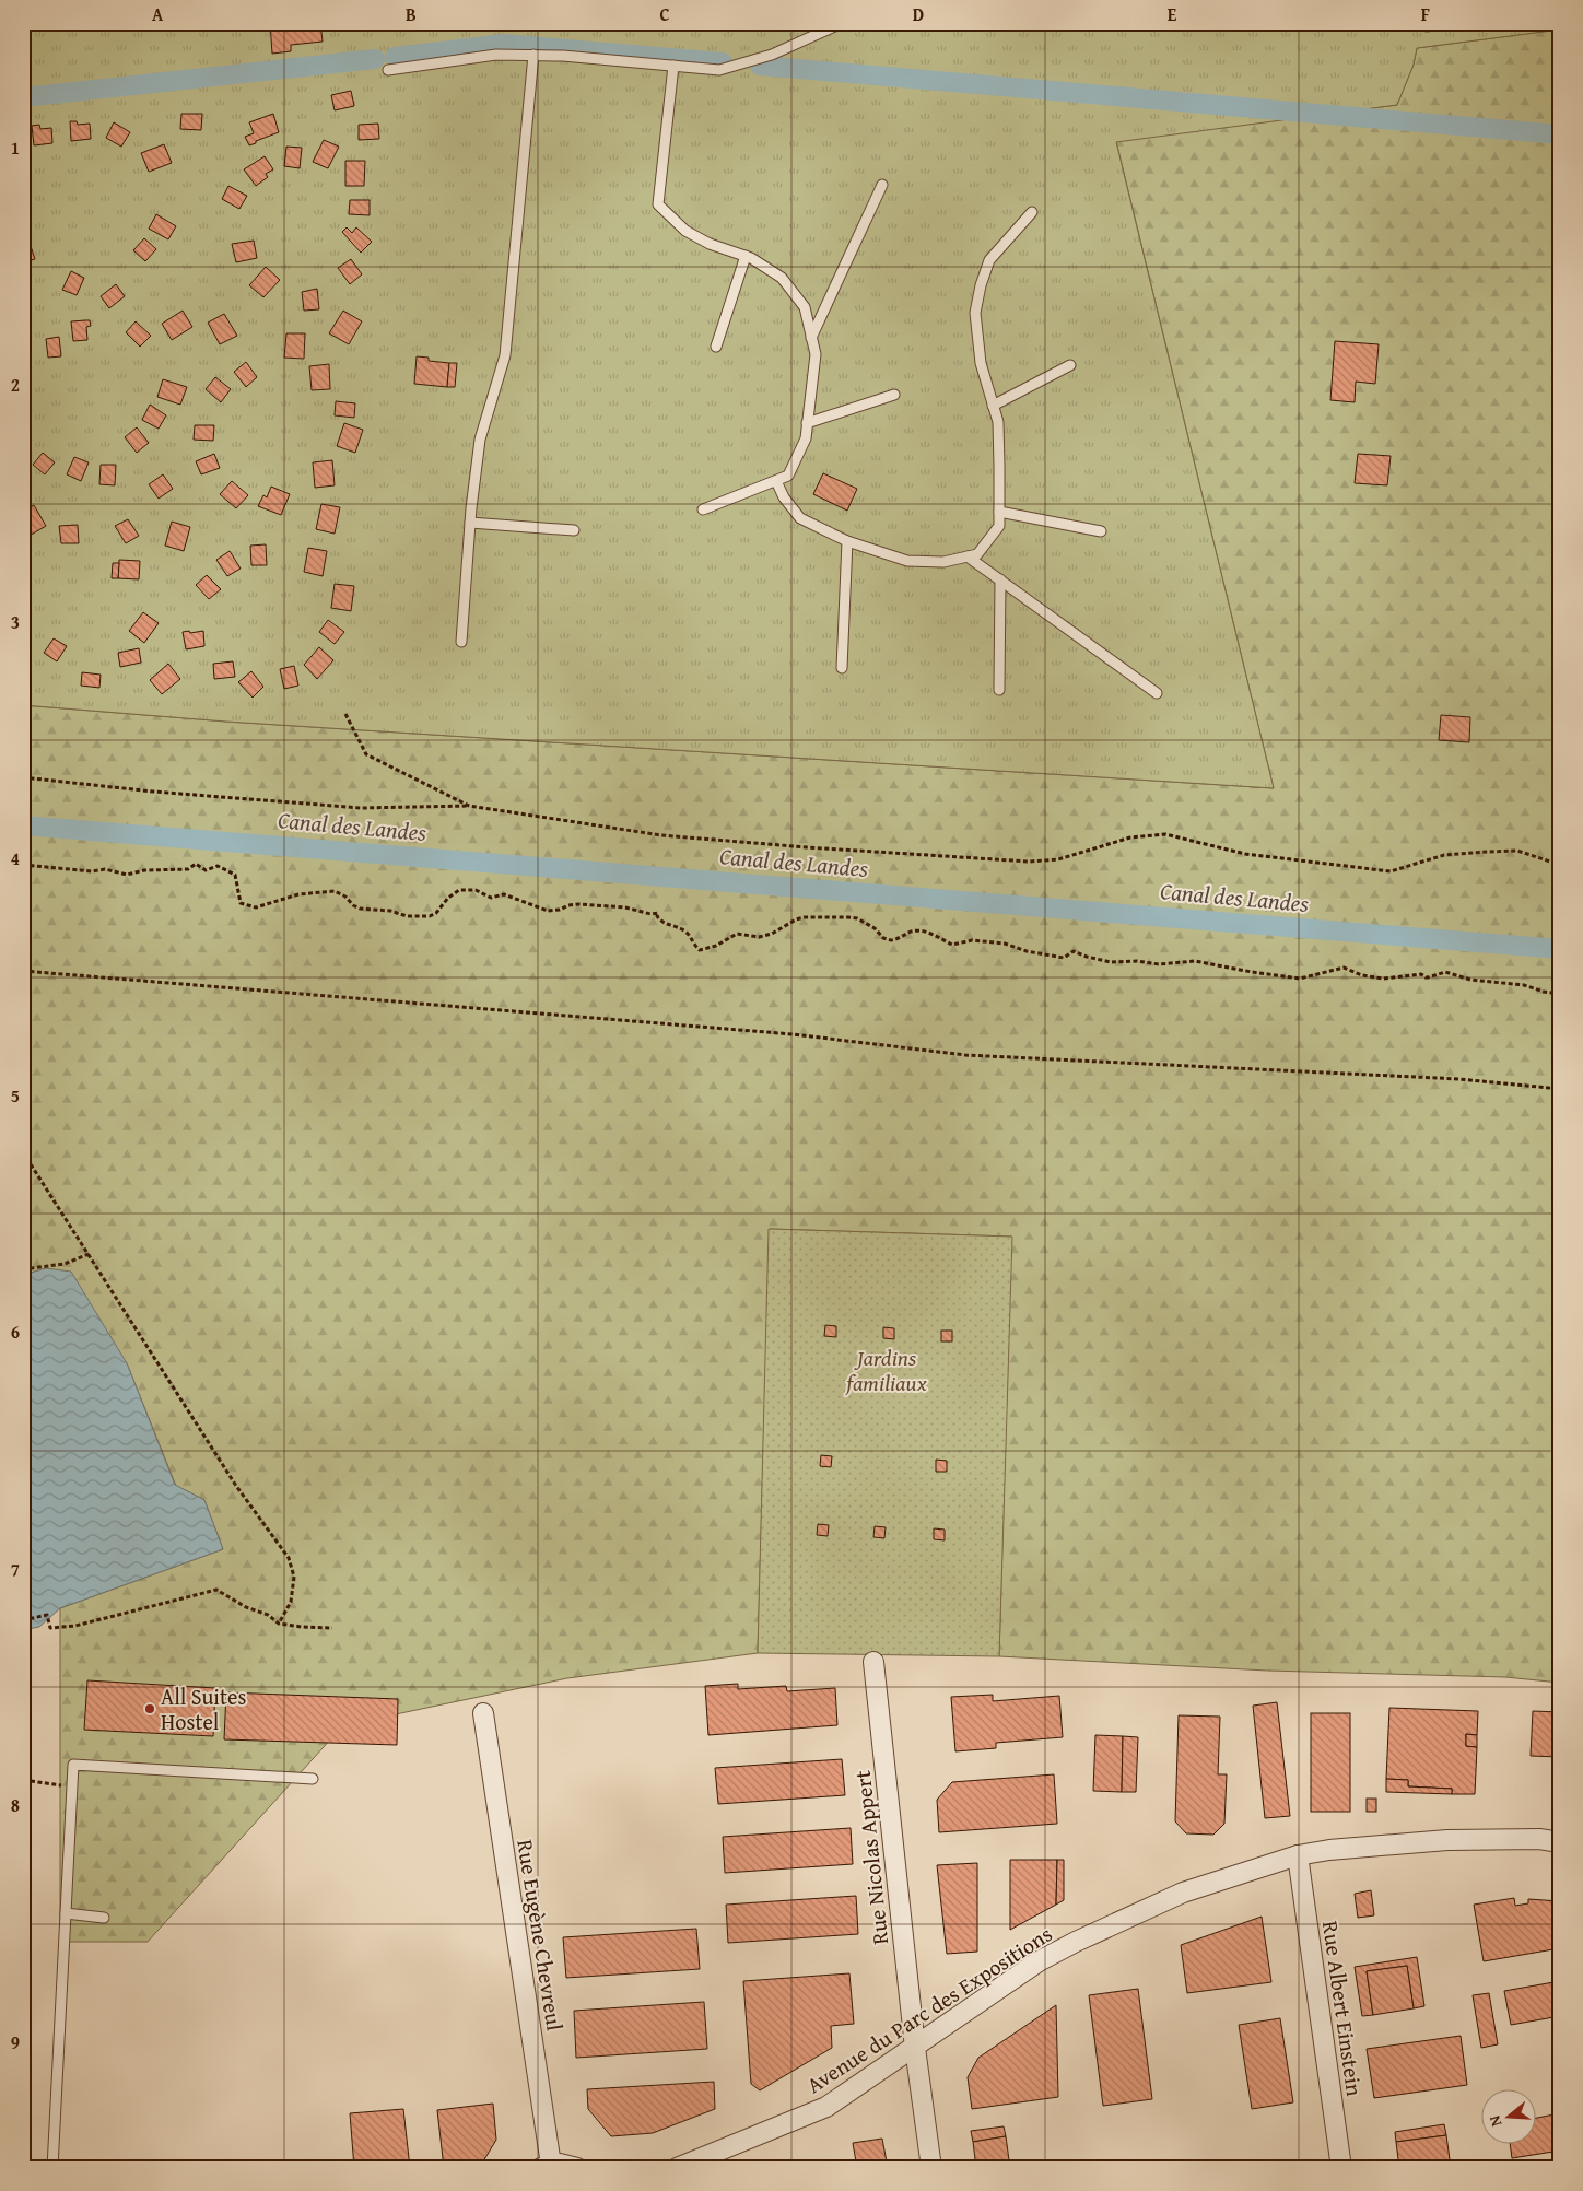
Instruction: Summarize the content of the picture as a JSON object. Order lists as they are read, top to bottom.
{
  "streets": {
    "street": [
      "Rue Nicolas Appert",
      "Rue Eugène Chevreul",
      "Rue Albert Einstein",
      "Avenue du Parc des Expositions"
    ]
  },
  "crossings": [
    ["Rue Nicolas Appert", "Avenue du Parc des Expositions"],
    ["Rue Albert Einstein", "Avenue du Parc des Expositions"]
  ],
  "water": ["Canal des Landes"],
  "parks": ["Jardins familiaux"],
  "places": ["All Suites Hostel"],
  "north": "left",
  "grid": {
    "columns": [
      "A",
      "B",
      "C",
      "D",
      "E",
      "F"
    ],
    "rows": [
      "1",
      "2",
      "3",
      "4",
      "5",
      "6",
      "7",
      "8",
      "9"
    ]
  }
}
